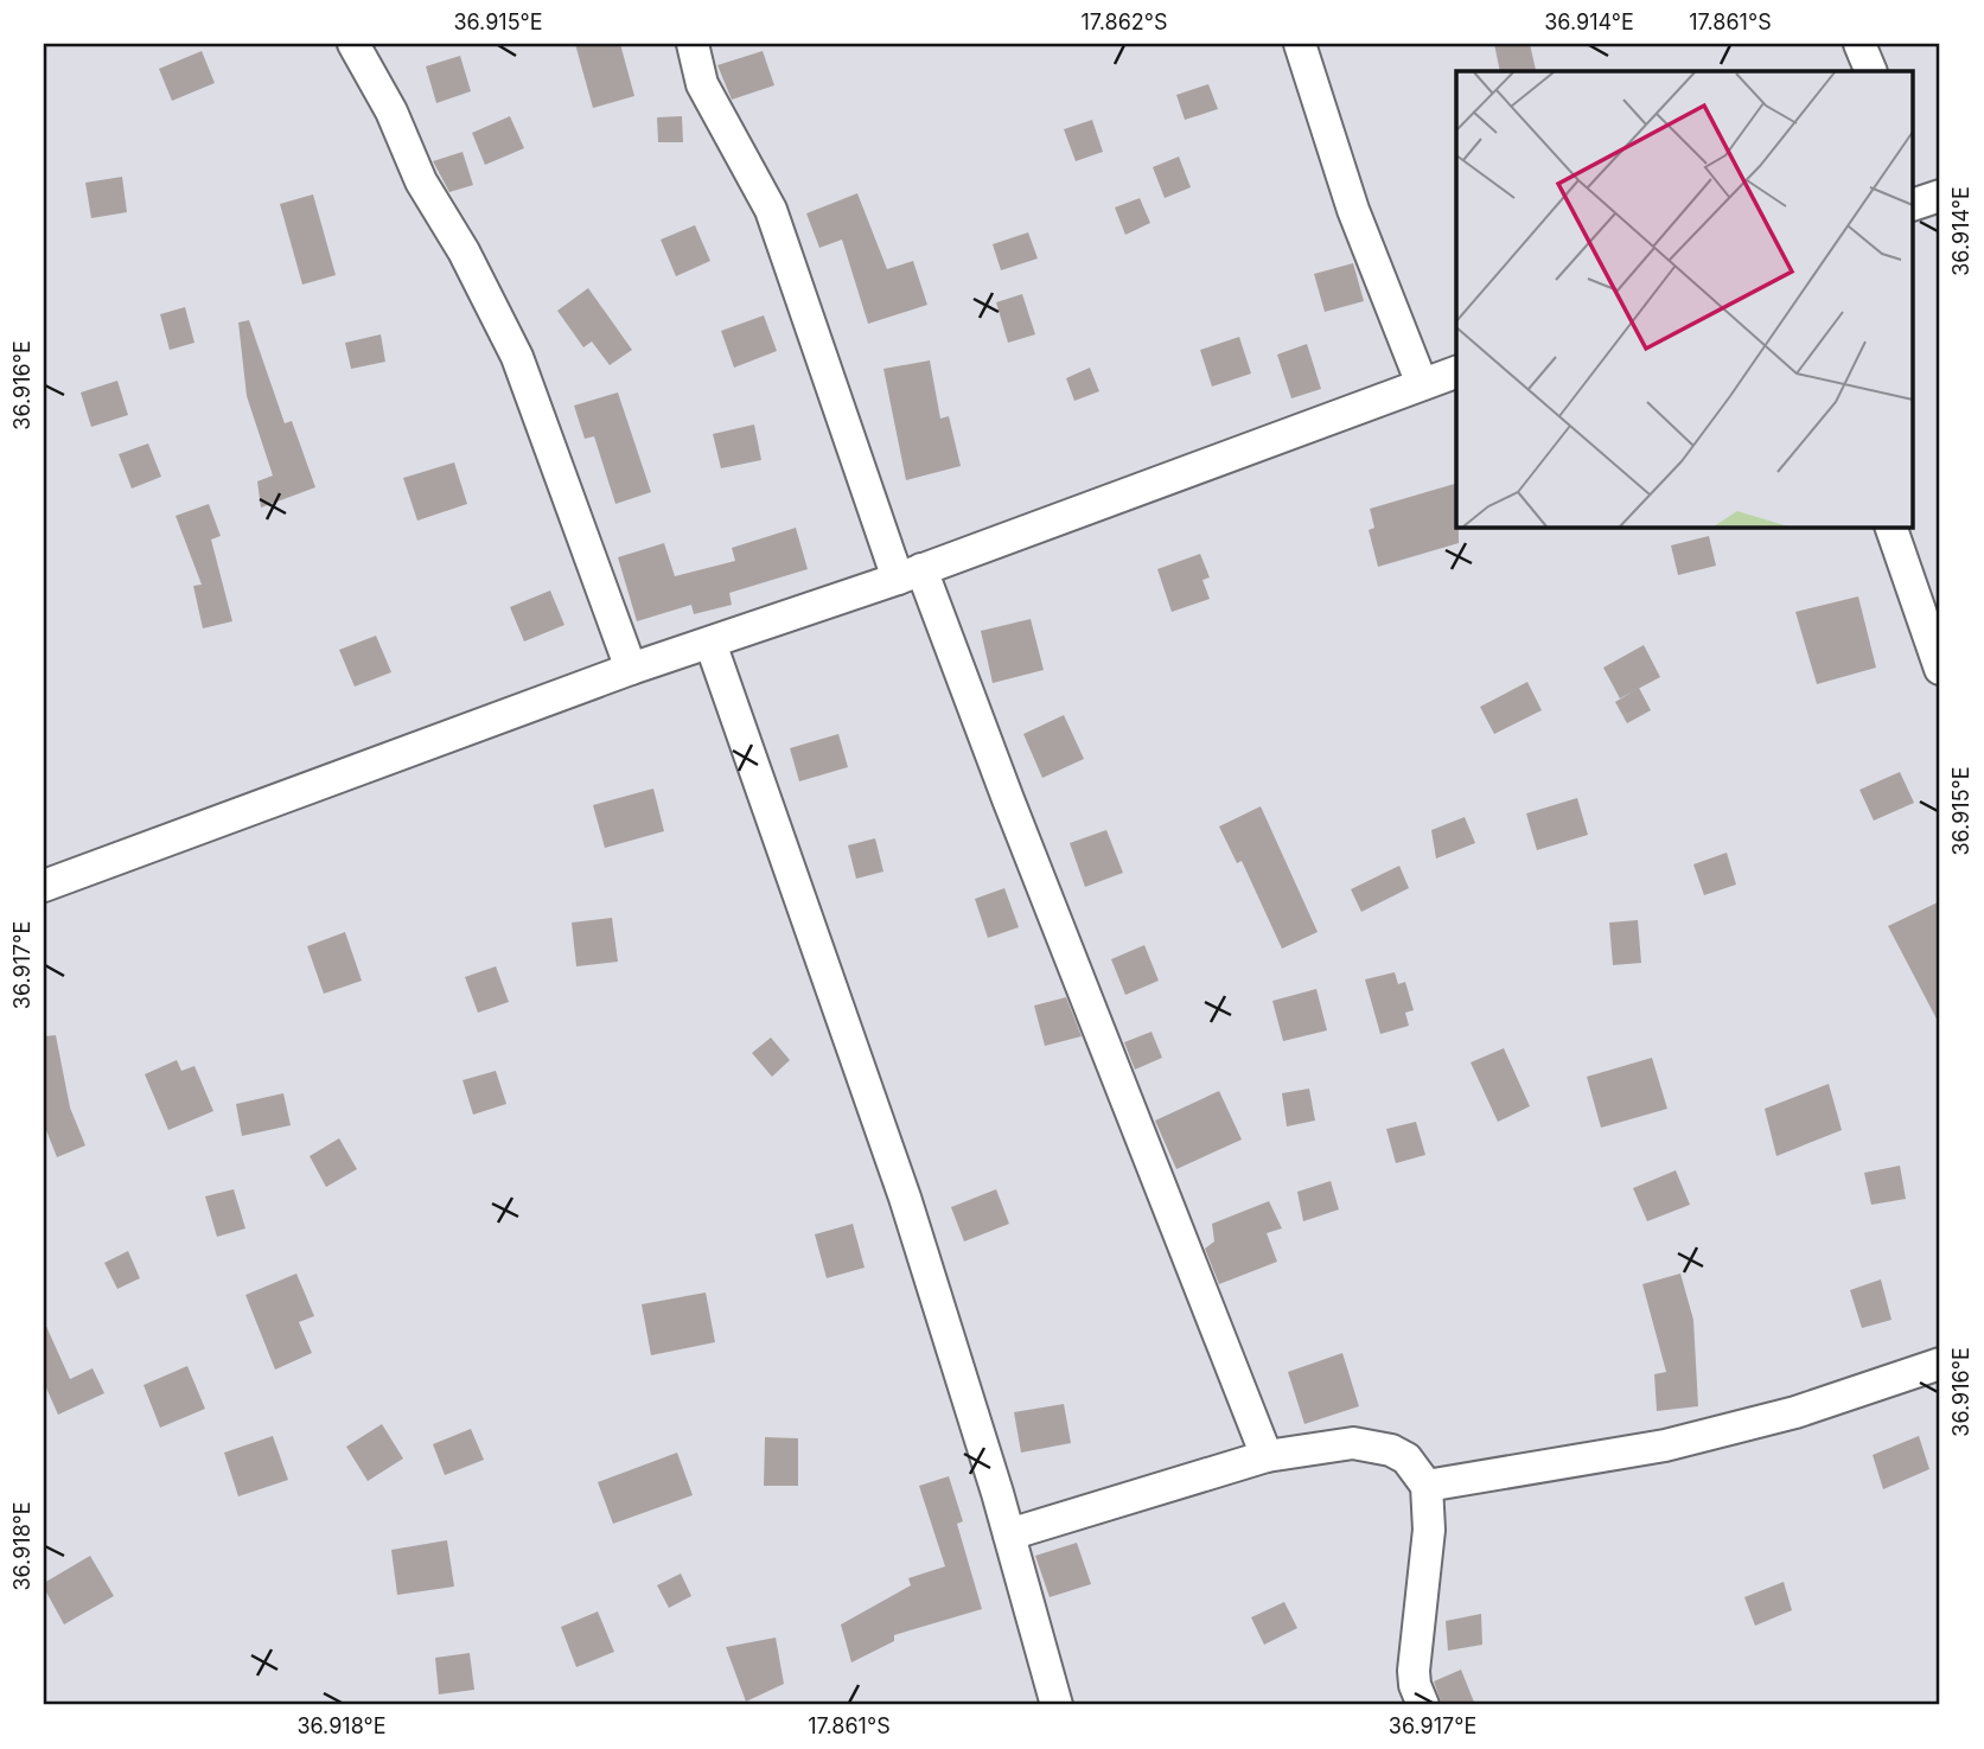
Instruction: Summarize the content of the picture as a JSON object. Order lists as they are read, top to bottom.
{
  "coordinates": [
    "36.915°E",
    "17.862°S",
    "36.914°E",
    "17.861°S",
    "36.916°E",
    "36.917°E",
    "36.918°E"
  ]
}
